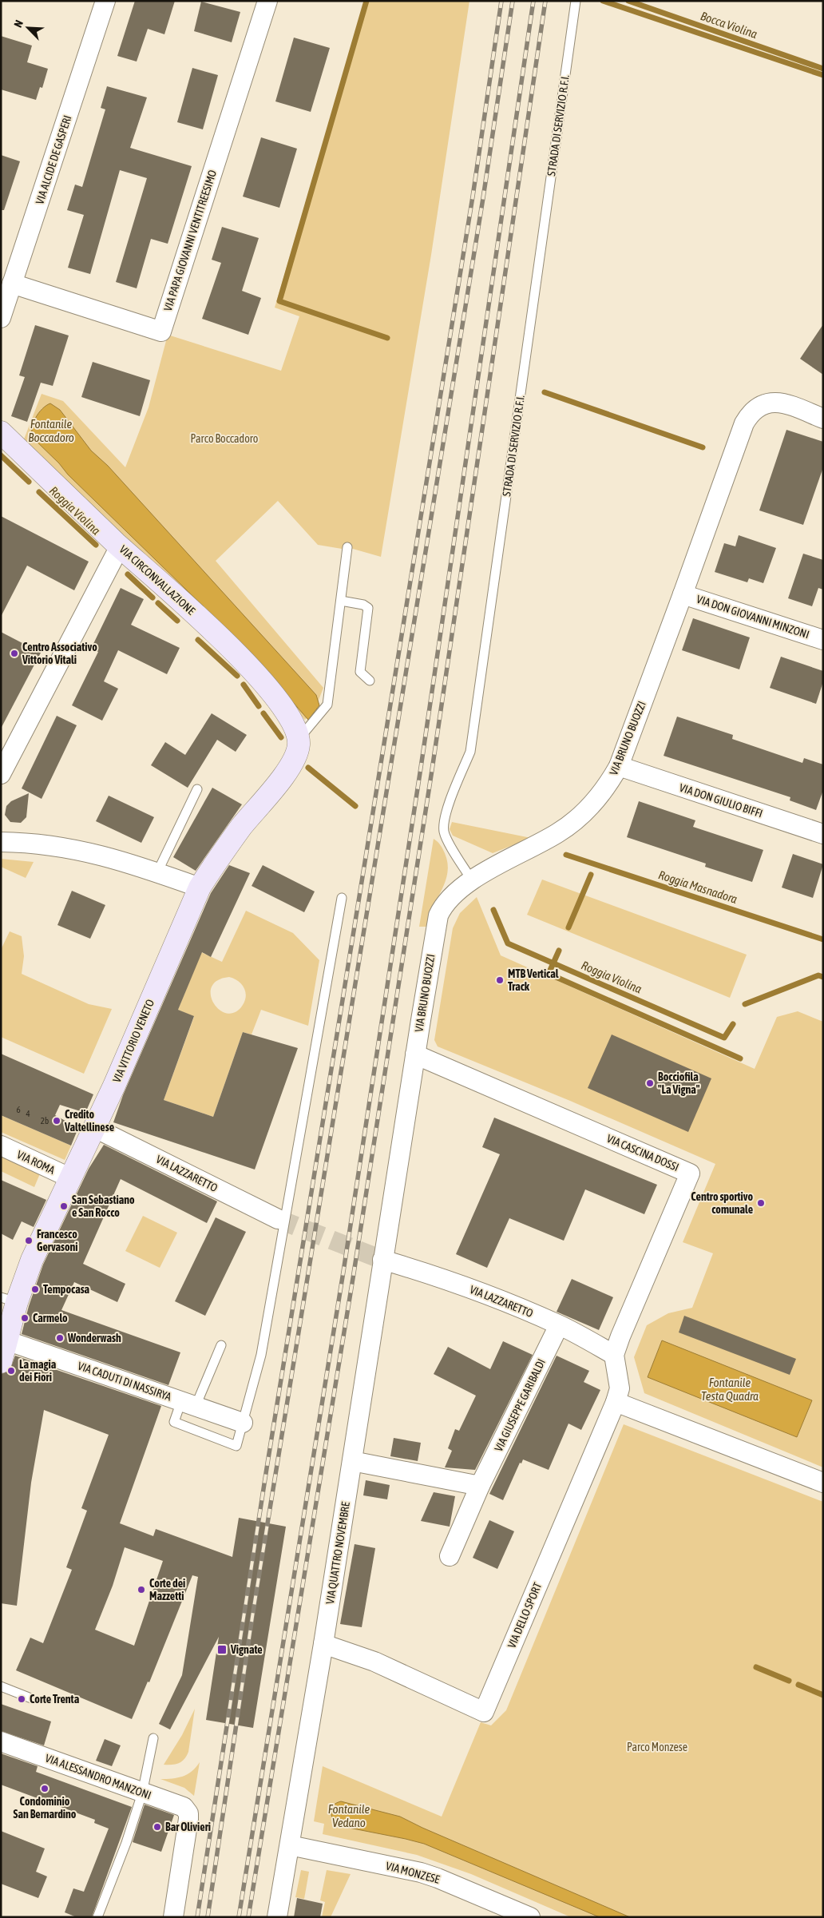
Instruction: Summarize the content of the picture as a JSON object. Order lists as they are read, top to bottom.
{
  "streets": {
    "street": [
      "VIA ALCIDE DE GASPERI",
      "VIA PAPA GIOVANNI VENTITREESIMO",
      "VIA CIRCONVALLAZIONE",
      "VIA DON GIOVANNI MINZONI",
      "VIA BRUNO BUOZZI",
      "VIA DON GIULIO BIFFI",
      "VIA VITTORIO VENETO",
      "VIA CASCINA DOSSI",
      "VIA ROMA",
      "VIA LAZZARETTO",
      "VIA CADUTI DI NASSIRYA",
      "VIA GIUSEPPE GARIBALDI",
      "VIA QUATTRO NOVEMBRE",
      "VIA DELLO SPORT",
      "VIA ALESSANDRO MANZONI",
      "VIA MONZESE"
    ],
    "lane": ["STRADA DI SERVIZIO R.F.I."]
  },
  "crossings": [
    ["STRADA DI SERVIZIO R.F.I.", "VIA BRUNO BUOZZI"],
    ["VIA ALCIDE DE GASPERI", "VIA PAPA GIOVANNI VENTITREESIMO"],
    ["VIA CIRCONVALLAZIONE", "VIA VITTORIO VENETO"],
    ["VIA DON GIOVANNI MINZONI", "VIA BRUNO BUOZZI"],
    ["VIA BRUNO BUOZZI", "VIA DON GIULIO BIFFI"],
    ["VIA BRUNO BUOZZI", "VIA CASCINA DOSSI"],
    ["VIA BRUNO BUOZZI", "VIA LAZZARETTO"],
    ["VIA BRUNO BUOZZI", "VIA QUATTRO NOVEMBRE"],
    ["VIA VITTORIO VENETO", "VIA ROMA"],
    ["VIA VITTORIO VENETO", "VIA LAZZARETTO"],
    ["VIA VITTORIO VENETO", "VIA CADUTI DI NASSIRYA"],
    ["VIA CASCINA DOSSI", "VIA LAZZARETTO"],
    ["VIA CASCINA DOSSI", "VIA DELLO SPORT"],
    ["VIA LAZZARETTO", "VIA GIUSEPPE GARIBALDI"],
    ["VIA LAZZARETTO", "VIA QUATTRO NOVEMBRE"],
    ["VIA LAZZARETTO", "VIA DELLO SPORT"],
    ["VIA QUATTRO NOVEMBRE", "VIA DELLO SPORT"],
    ["VIA QUATTRO NOVEMBRE", "VIA MONZESE"]
  ],
  "water": [
    "Bocca Violina",
    "Fontanile Boccadoro",
    "Roggia Violina",
    "Roggia Masnadora",
    "Fontanile Testa Quadra",
    "Fontanile Vedano"
  ],
  "parks": ["Parco Boccadoro", "Parco Monzese"],
  "places": {
    "other": [
      "Centro Associativo Vittorio Vitali",
      "MTB Vertical Track",
      "Bocciofila \"La Vigna\"",
      "Credito Valtellinese",
      "Centro sportivo comunale",
      "San Sebastiano e San Rocco",
      "Francesco Gervasoni",
      "Tempocasa",
      "Carmelo",
      "Wonderwash",
      "La magia dei Fiori",
      "Corte dei Mazzetti",
      "Corte Trenta",
      "Condominio San Bernardino",
      "Bar Olivieri"
    ],
    "transit": ["Vignate"]
  },
  "house_numbers": ["6", "4", "2b"],
  "north": "top left"
}
